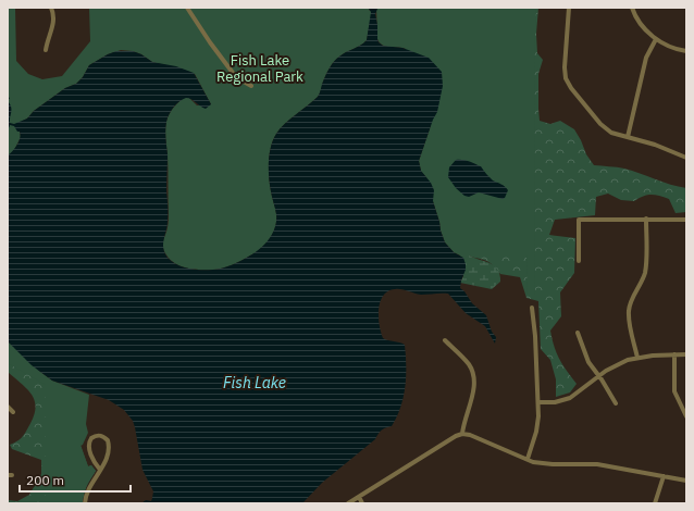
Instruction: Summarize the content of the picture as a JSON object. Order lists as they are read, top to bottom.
{
  "water": ["Fish Lake"],
  "parks": ["Fish Lake Regional Park"],
  "scale_bar": "200 m"
}
